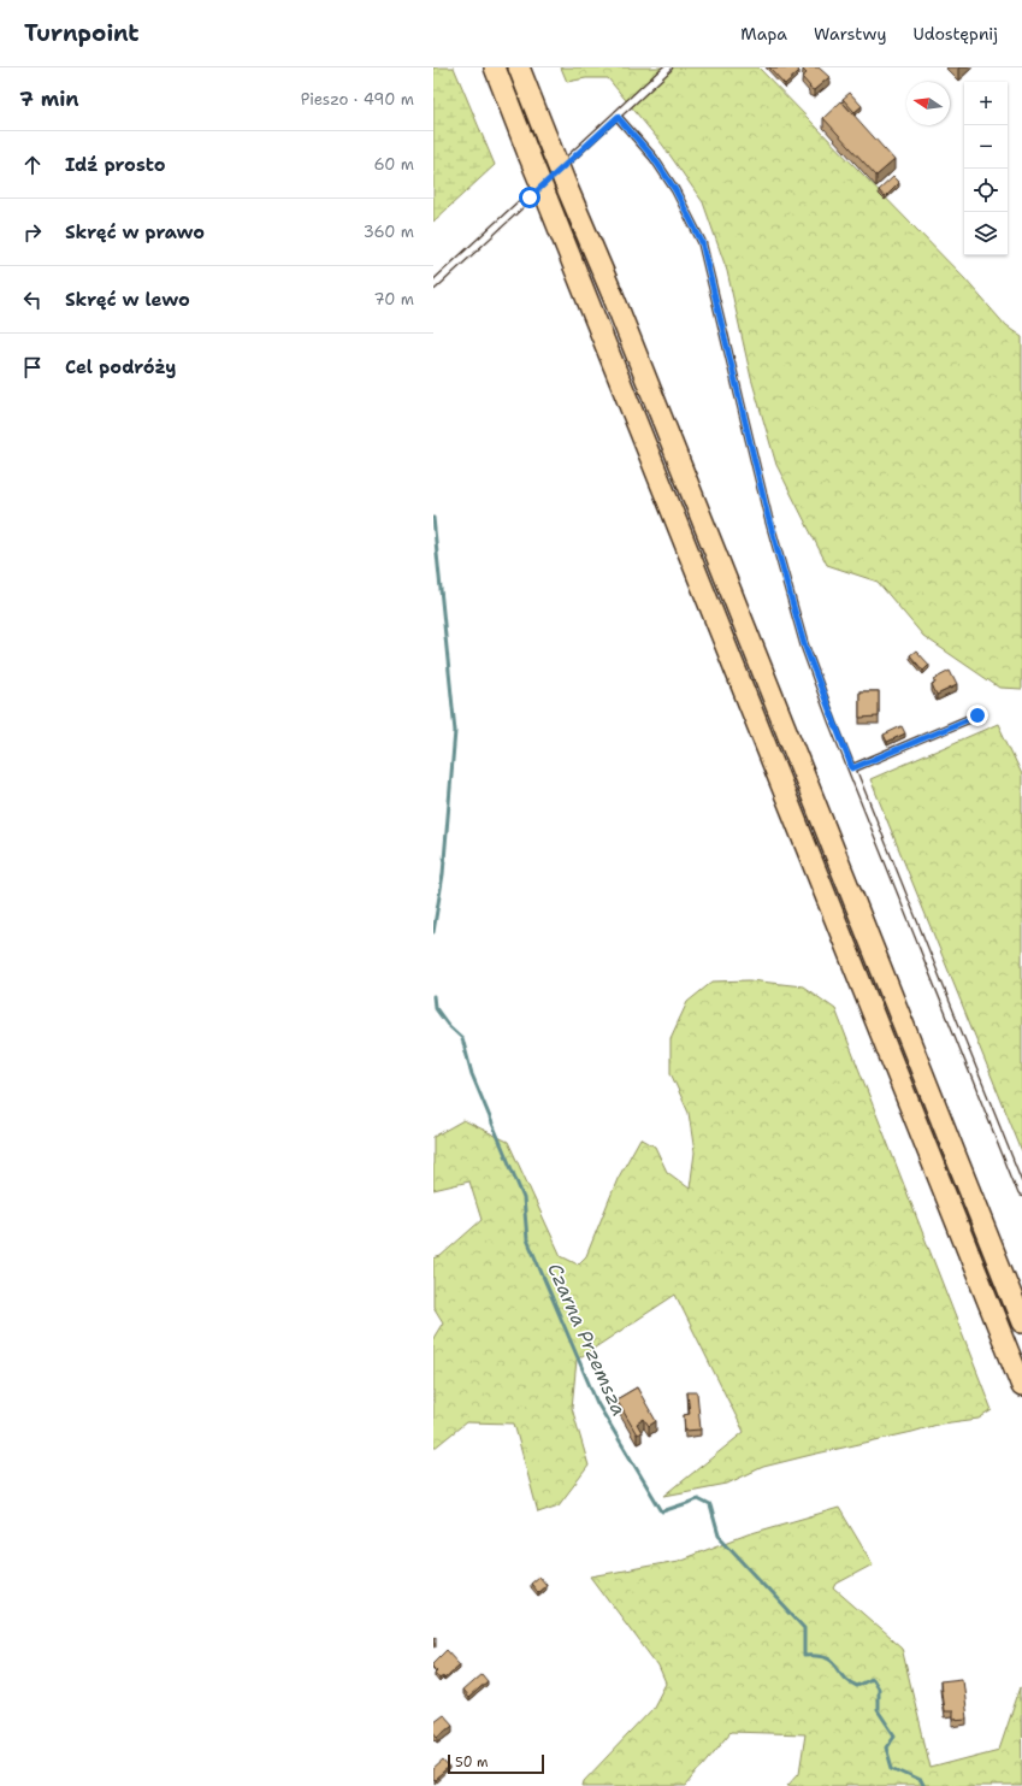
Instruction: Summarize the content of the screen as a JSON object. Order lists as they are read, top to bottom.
{
  "water": ["Czarna Przemsza"],
  "scale_bar": "50 m",
  "north": "left",
  "page": {
    "header": "Turnpoint",
    "nav": ["Mapa", "Warstwy", "Udostępnij"],
    "heading": ["7 min", "Pieszo · 490 m"],
    "map_buttons": ["+", "−"],
    "list": [
      ["Idź prosto", "60 m"],
      ["Skręć w prawo", "360 m"],
      ["Skręć w lewo", "70 m"],
      "Cel podróży"
    ],
    "scale": "50 m"
  }
}
